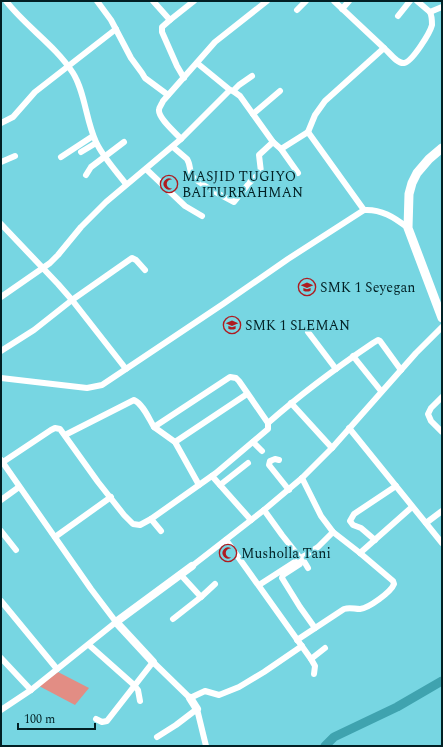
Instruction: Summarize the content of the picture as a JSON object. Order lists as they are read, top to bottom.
{
  "places": {
    "mosque": ["MASJID TUGIYO BAITURRAHMAN", "Musholla Tani"],
    "school or university": ["SMK 1 Seyegan", "SMK 1 SLEMAN"]
  },
  "scale_bar": "100 m"
}
